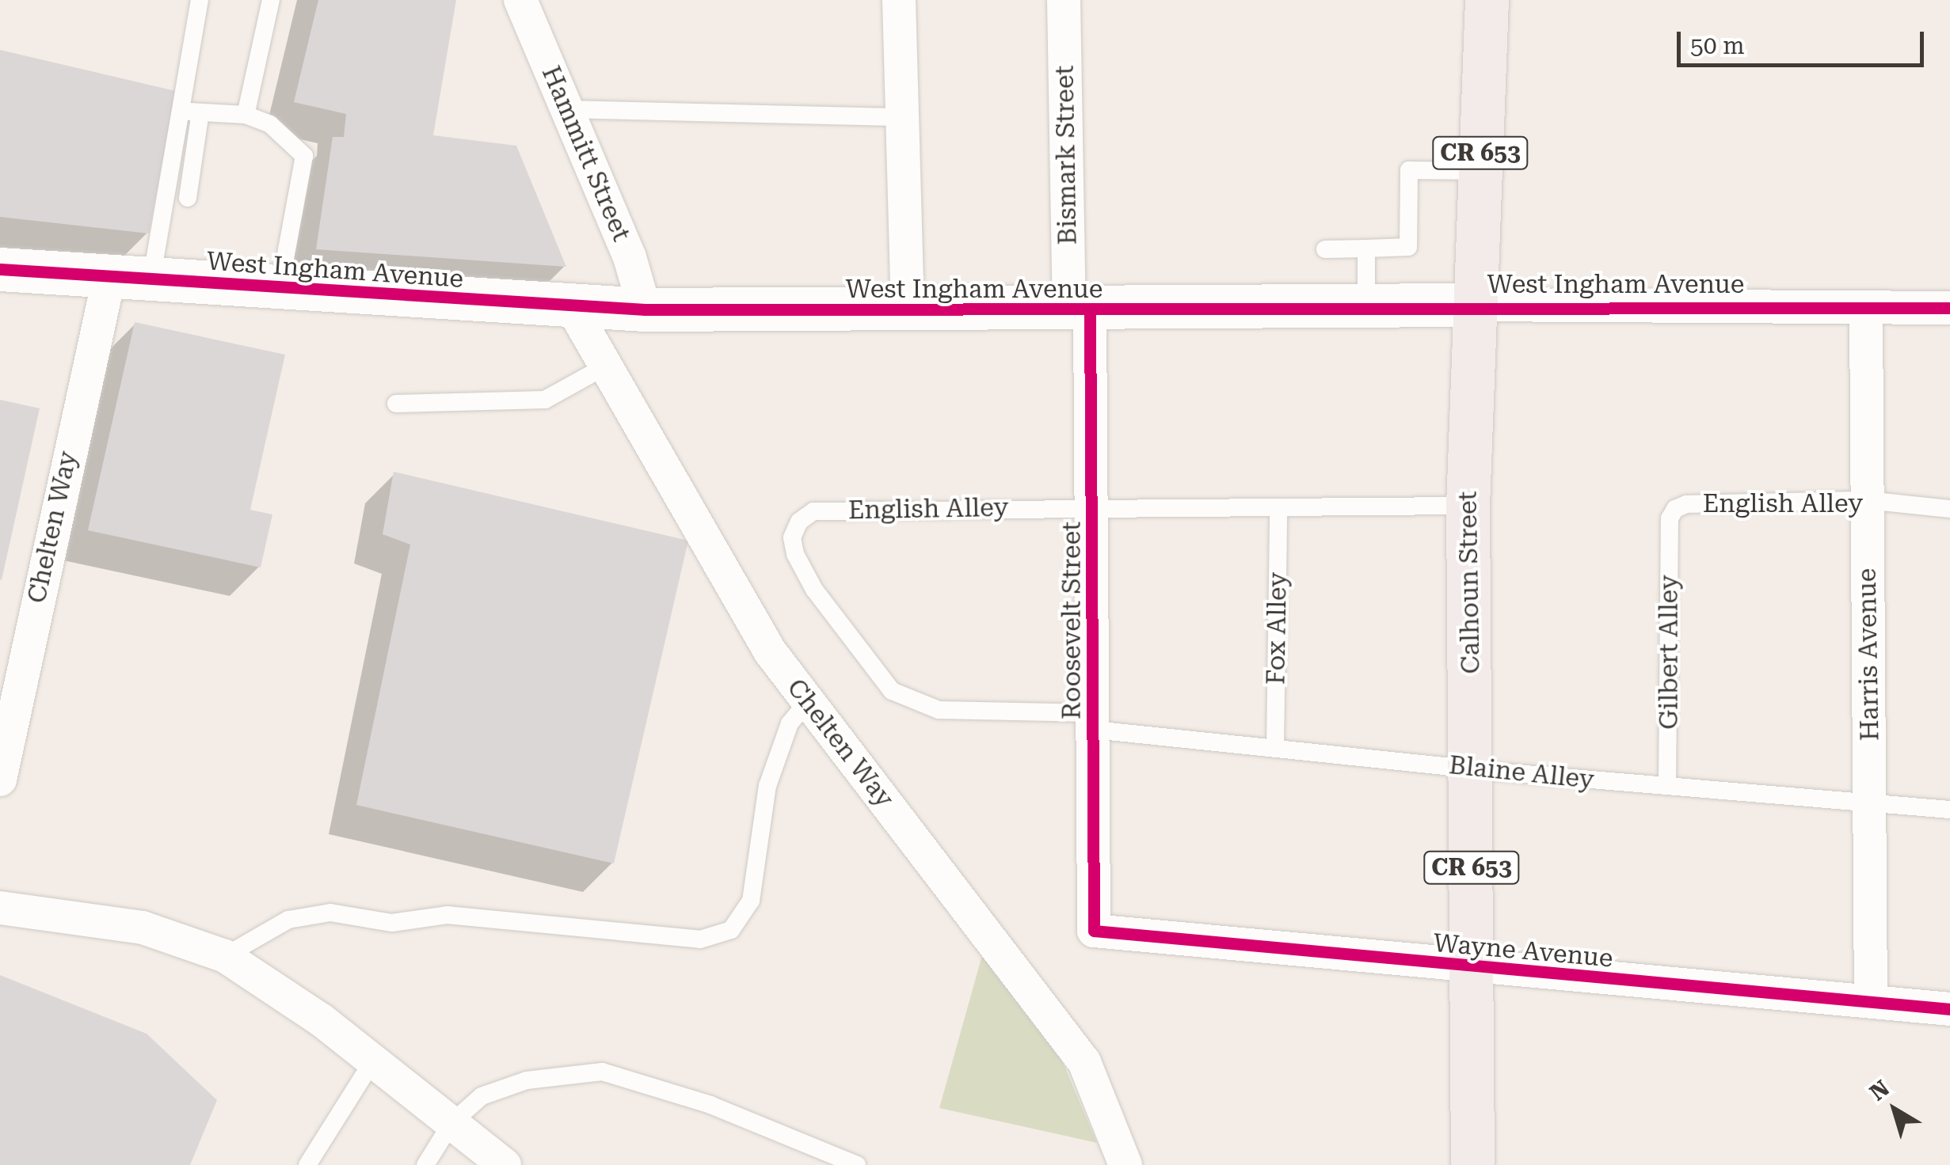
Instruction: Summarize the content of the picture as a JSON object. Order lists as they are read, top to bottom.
{
  "streets": {
    "main road": ["CR 653", "Calhoun Street"],
    "street": [
      "Hammitt Street",
      "Bismark Street",
      "West Ingham Avenue",
      "Chelten Way",
      "Roosevelt Street",
      "Harris Avenue",
      "Wayne Avenue"
    ],
    "lane": [
      "English Alley",
      "Fox Alley",
      "Gilbert Alley",
      "Blaine Alley"
    ]
  },
  "crossings": [
    ["Hammitt Street", "West Ingham Avenue"],
    ["Bismark Street", "West Ingham Avenue"],
    ["Bismark Street", "Roosevelt Street"],
    ["West Ingham Avenue", "Chelten Way"],
    ["West Ingham Avenue", "Calhoun Street"],
    ["West Ingham Avenue", "Roosevelt Street"],
    ["West Ingham Avenue", "Harris Avenue"],
    ["English Alley", "Calhoun Street"],
    ["English Alley", "Roosevelt Street"],
    ["English Alley", "Fox Alley"],
    ["English Alley", "Gilbert Alley"],
    ["English Alley", "Harris Avenue"],
    ["English Alley", "Blaine Alley"],
    ["Calhoun Street", "Blaine Alley"],
    ["Calhoun Street", "Wayne Avenue"],
    ["Roosevelt Street", "Blaine Alley"],
    ["Roosevelt Street", "Wayne Avenue"],
    ["Fox Alley", "Blaine Alley"],
    ["Gilbert Alley", "Blaine Alley"],
    ["Harris Avenue", "Blaine Alley"],
    ["Harris Avenue", "Wayne Avenue"]
  ],
  "scale_bar": "50 m",
  "north": "top left"
}
